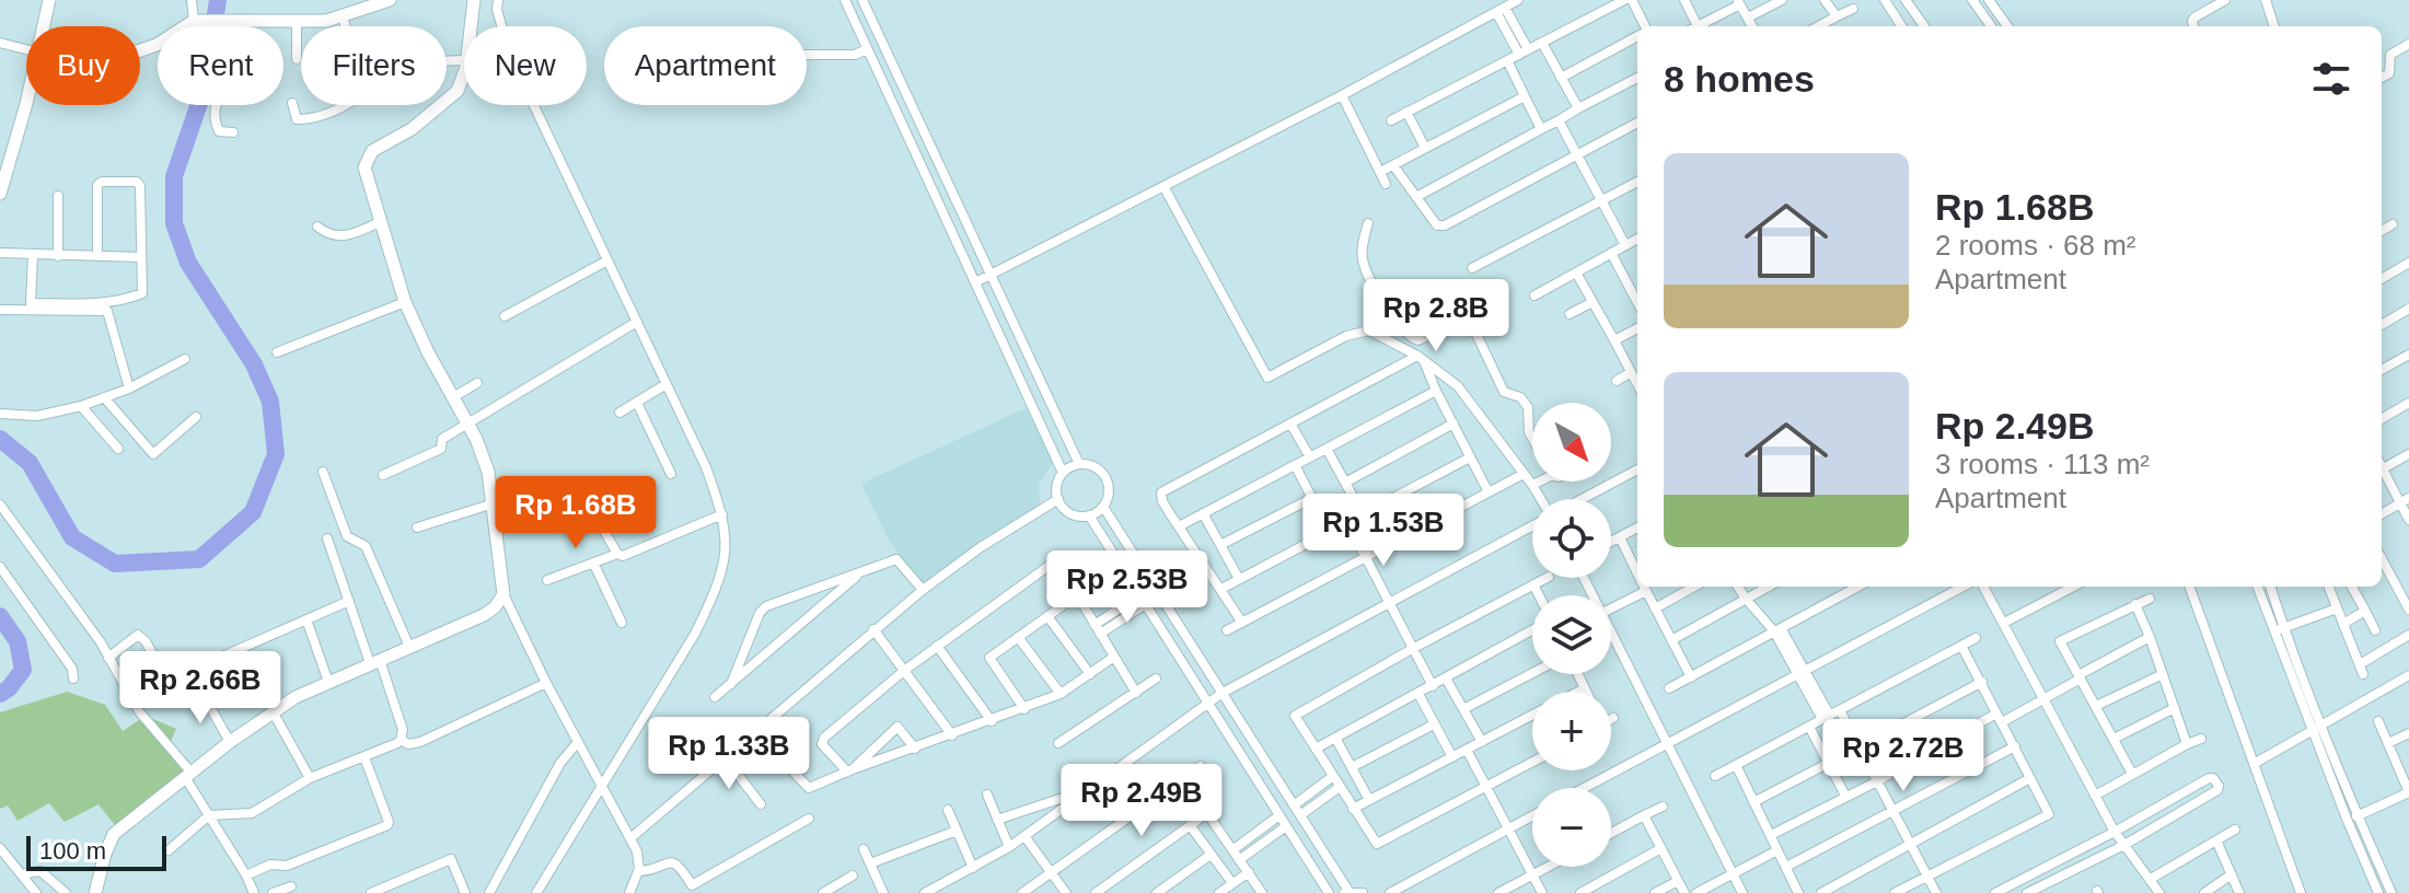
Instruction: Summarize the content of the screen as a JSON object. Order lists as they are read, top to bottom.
{
  "scale_bar": "100 m",
  "north": "bottom right",
  "page": {
    "chip": [
      "Buy",
      "Rent",
      "Filters",
      "New",
      "Apartment"
    ],
    "heading": "8 homes",
    "list": [
      {
        "name": "Rp 1.68B",
        "note": "2 rooms · 68 m² · Apartment"
      },
      {
        "name": "Rp 2.49B",
        "note": "3 rooms · 113 m² · Apartment"
      }
    ],
    "price": [
      "Rp 2.8B",
      "Rp 1.68B",
      "Rp 1.53B",
      "Rp 2.53B",
      "Rp 2.66B",
      "Rp 1.33B",
      "Rp 2.72B",
      "Rp 2.49B"
    ],
    "map_buttons": ["+", "−"],
    "scale": "100 m"
  }
}
